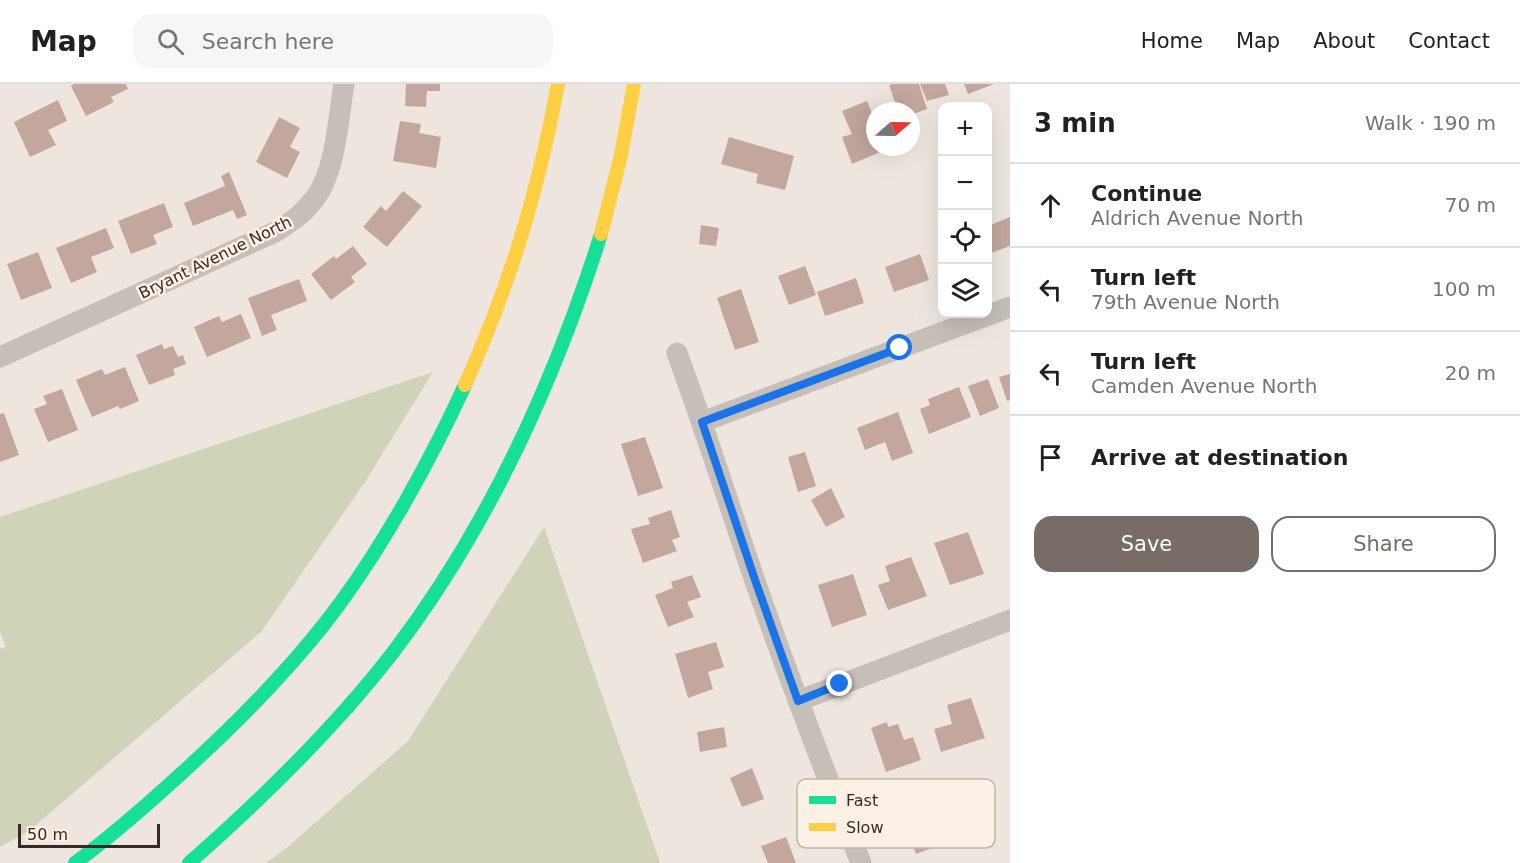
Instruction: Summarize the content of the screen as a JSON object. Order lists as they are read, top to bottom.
{
  "streets": {
    "street": ["Bryant Avenue North"]
  },
  "legend": ["Fast", "Slow"],
  "scale_bar": "50 m",
  "north": "right",
  "page": {
    "header": "Map",
    "search": "Search here",
    "nav": [
      "Home",
      "Map",
      "About",
      "Contact"
    ],
    "heading": ["3 min", "Walk · 190 m"],
    "map_buttons": ["+", "−"],
    "list": [
      ["Continue", "Aldrich Avenue North", "70 m"],
      ["Turn left", "79th Avenue North", "100 m"],
      ["Turn left", "Camden Avenue North", "20 m"],
      "Arrive at destination"
    ],
    "buttons": ["Save", "Share"],
    "scale": "50 m"
  }
}
